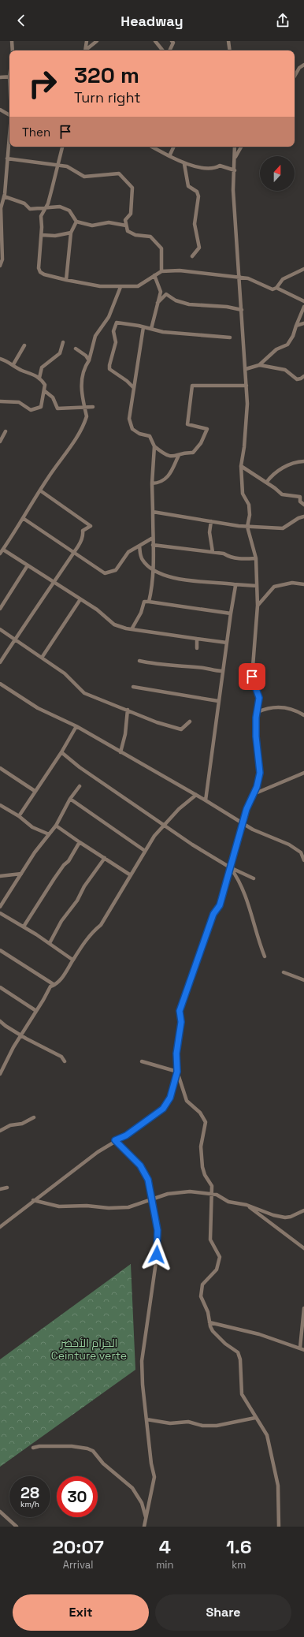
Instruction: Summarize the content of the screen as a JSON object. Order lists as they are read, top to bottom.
{
  "parks": ["الحزام الأخضر Ceinture verte"],
  "north": "top",
  "page": {
    "header": "Headway",
    "turn": ["320 m", "Turn right"],
    "then": "Then",
    "speed": "28 km/h",
    "limit": "30",
    "eta": [
      "20:07",
      "Arrival",
      "4",
      "min",
      "1.6",
      "km"
    ],
    "buttons": ["Exit", "Share"]
  }
}
